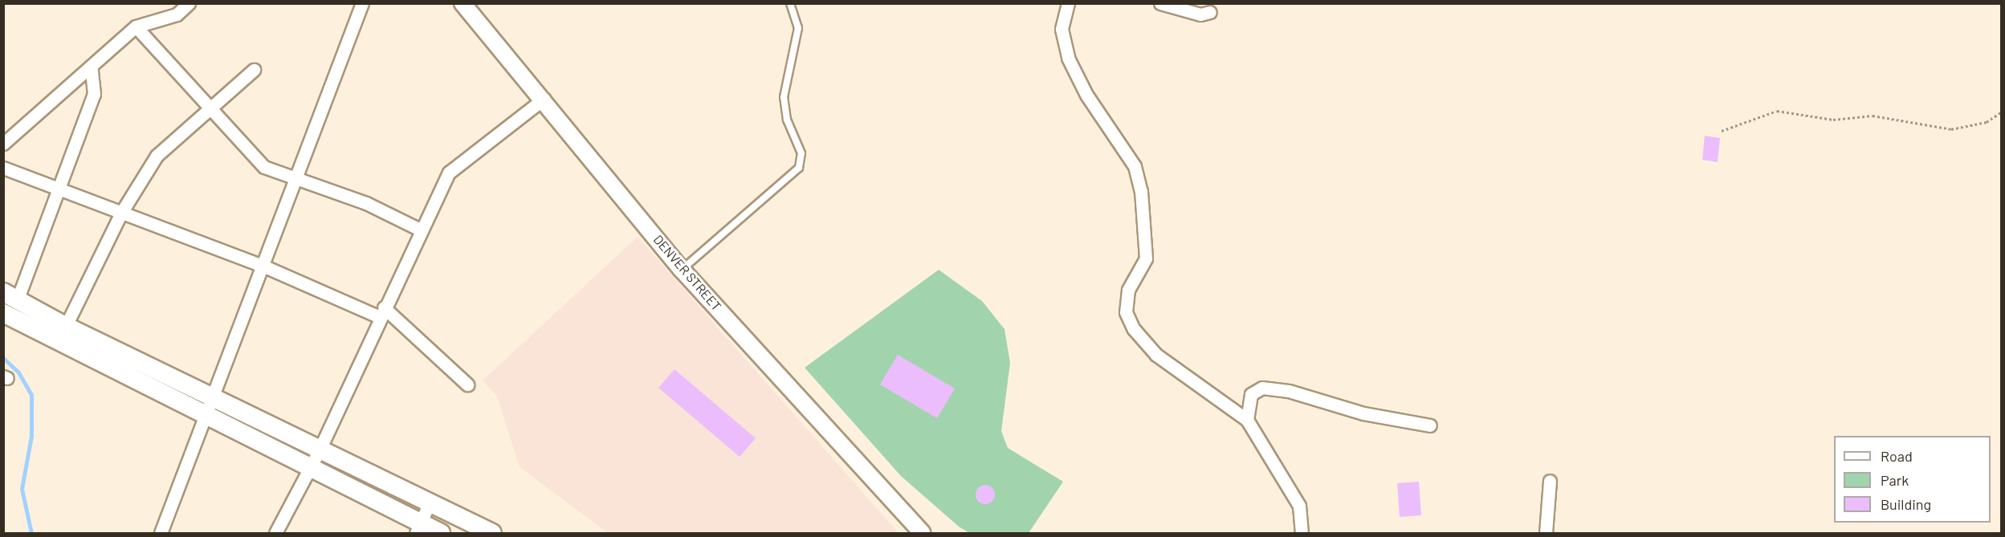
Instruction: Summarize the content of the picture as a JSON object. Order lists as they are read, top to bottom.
{
  "streets": {
    "street": ["DENVER STREET"]
  },
  "legend": ["Road", "Park", "Building"]
}
